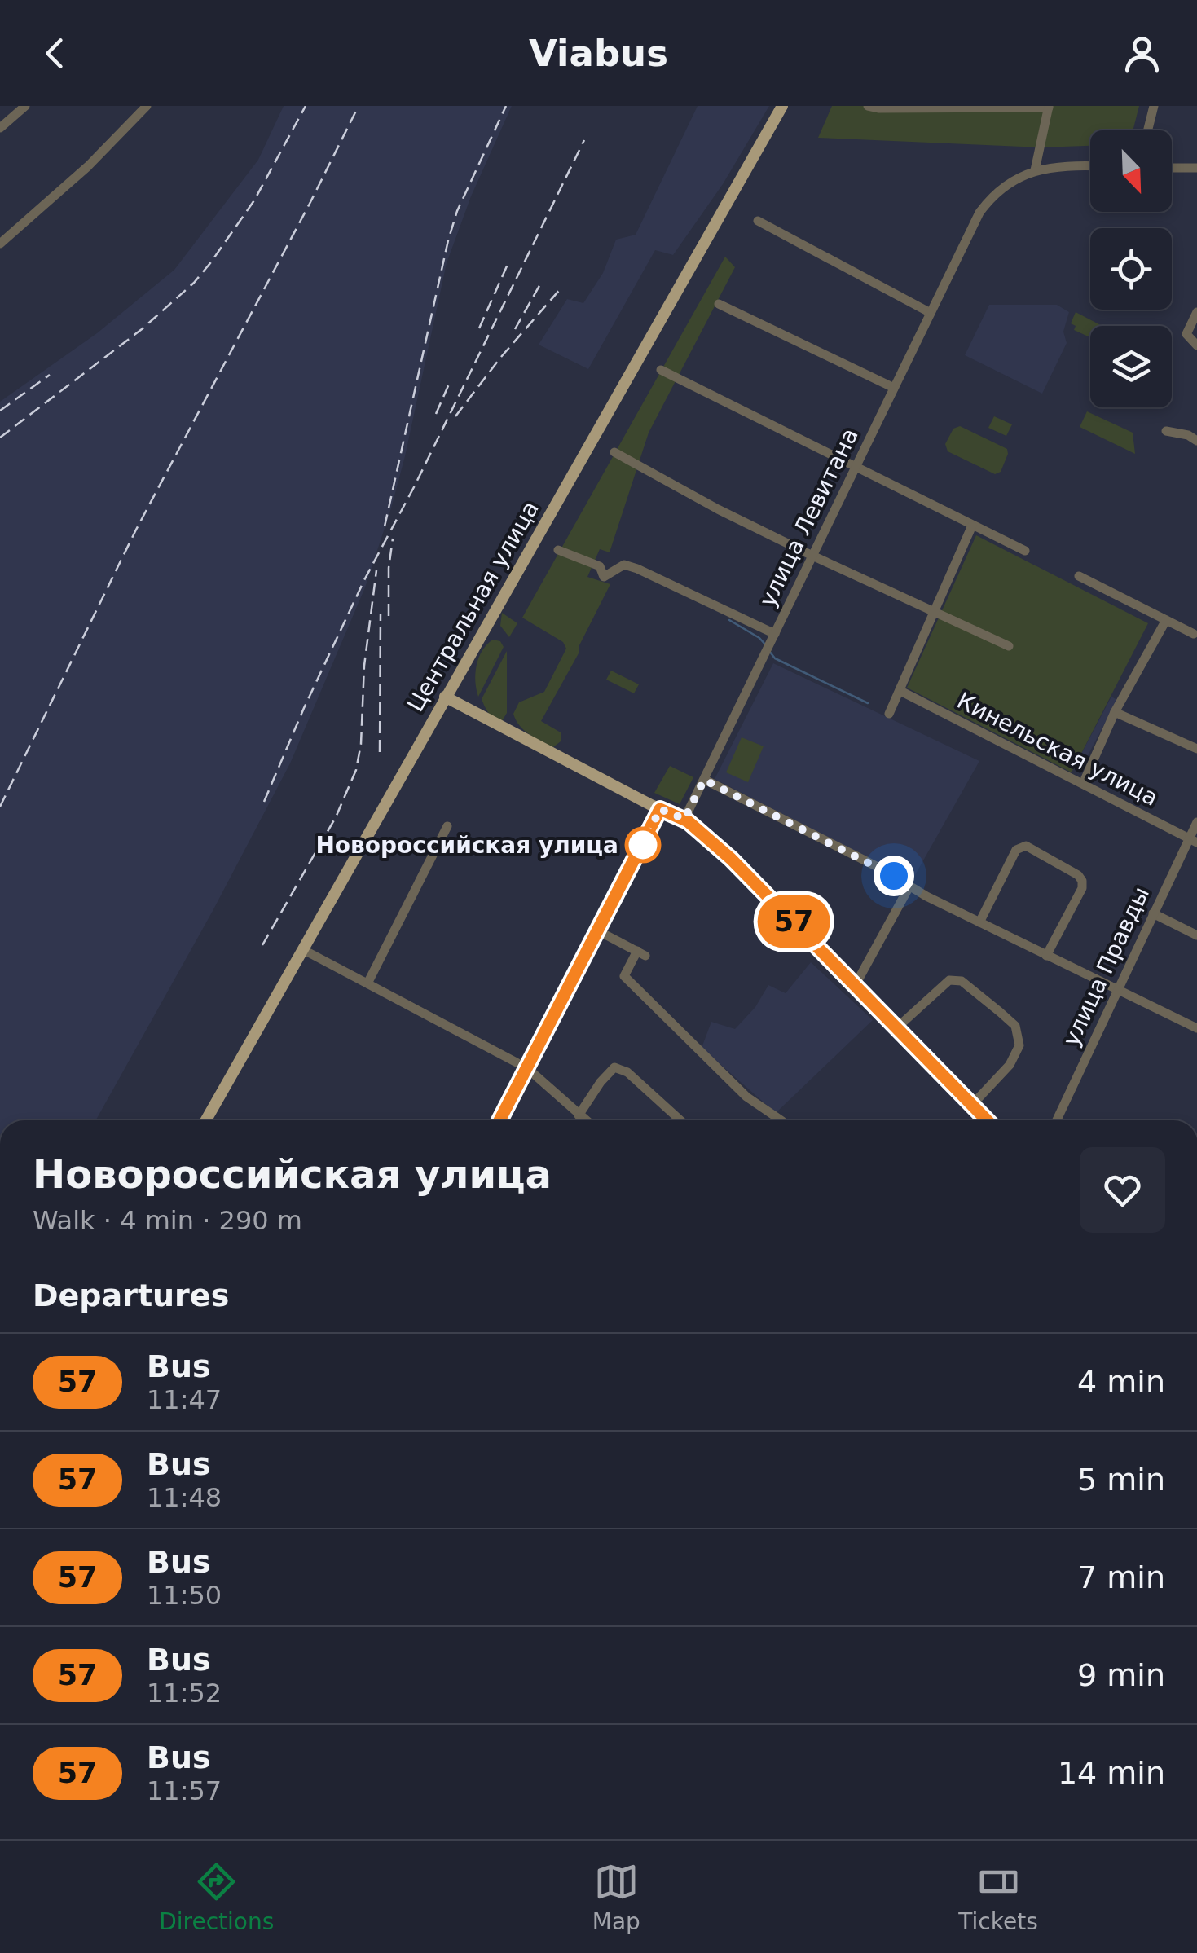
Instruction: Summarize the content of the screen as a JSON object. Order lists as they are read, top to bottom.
{
  "streets": {
    "main road": ["Центральная улица"],
    "street": ["улица Левитана", "Кинельская улица", "улица Правды"]
  },
  "crossings": [
    ["Кинельская улица", "улица Правды"]
  ],
  "places": ["Новороссийская улица"],
  "lines": ["bus line 57"],
  "north": "bottom right",
  "page": {
    "header": "Viabus",
    "on_map": "57",
    "heading": [
      ["Новороссийская улица", "Walk · 4 min · 290 m"],
      "Departures"
    ],
    "list": [
      {
        "mark": "57",
        "name": "Bus",
        "note": "11:47",
        "value": "4 min"
      },
      {
        "mark": "57",
        "name": "Bus",
        "note": "11:48",
        "value": "5 min"
      },
      {
        "mark": "57",
        "name": "Bus",
        "note": "11:50",
        "value": "7 min"
      },
      {
        "mark": "57",
        "name": "Bus",
        "note": "11:52",
        "value": "9 min"
      },
      {
        "mark": "57",
        "name": "Bus",
        "note": "11:57",
        "value": "14 min"
      }
    ],
    "tabs": ["Directions", "Map", "Tickets"]
  }
}
